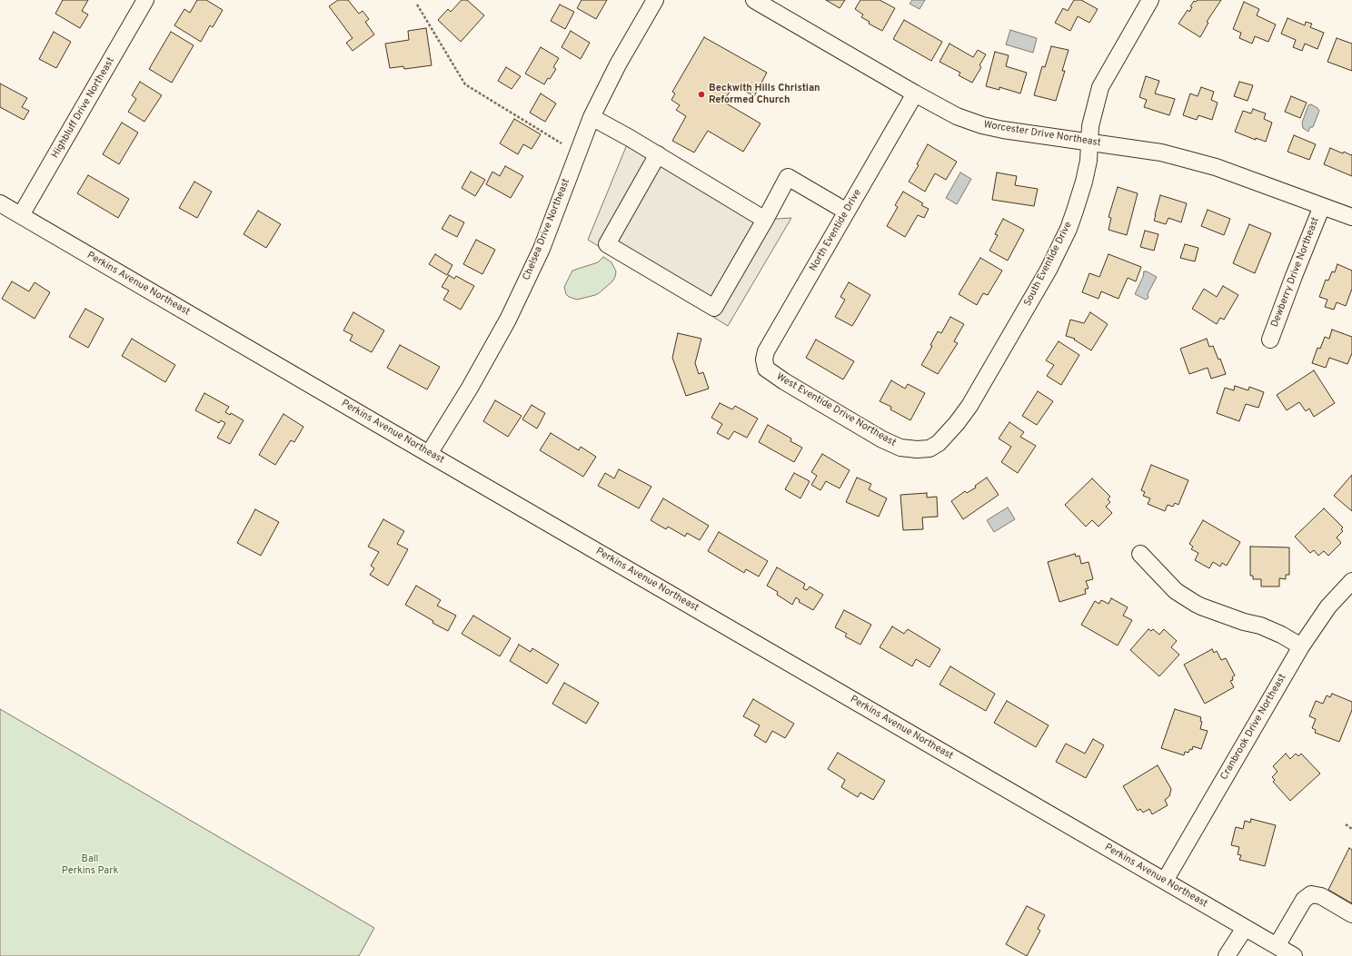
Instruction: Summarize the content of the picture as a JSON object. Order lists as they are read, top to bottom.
{
  "streets": {
    "street": [
      "Highbluff Drive Northeast",
      "Worcester Drive Northeast",
      "Chelsea Drive Northeast",
      "North Eventide Drive",
      "South Eventide Drive",
      "Dewberry Drive Northeast",
      "Perkins Avenue Northeast",
      "West Eventide Drive Northeast",
      "Cranbrook Drive Northeast"
    ]
  },
  "crossings": [
    ["Highbluff Drive Northeast", "Perkins Avenue Northeast"],
    ["Worcester Drive Northeast", "North Eventide Drive"],
    ["Worcester Drive Northeast", "South Eventide Drive"],
    ["Worcester Drive Northeast", "Dewberry Drive Northeast"],
    ["Chelsea Drive Northeast", "Perkins Avenue Northeast"],
    ["North Eventide Drive", "West Eventide Drive Northeast"],
    ["South Eventide Drive", "West Eventide Drive Northeast"],
    ["Perkins Avenue Northeast", "Cranbrook Drive Northeast"]
  ],
  "parks": ["Ball Perkins Park"],
  "places": ["Beckwith Hills Christian Reformed Church"]
}
